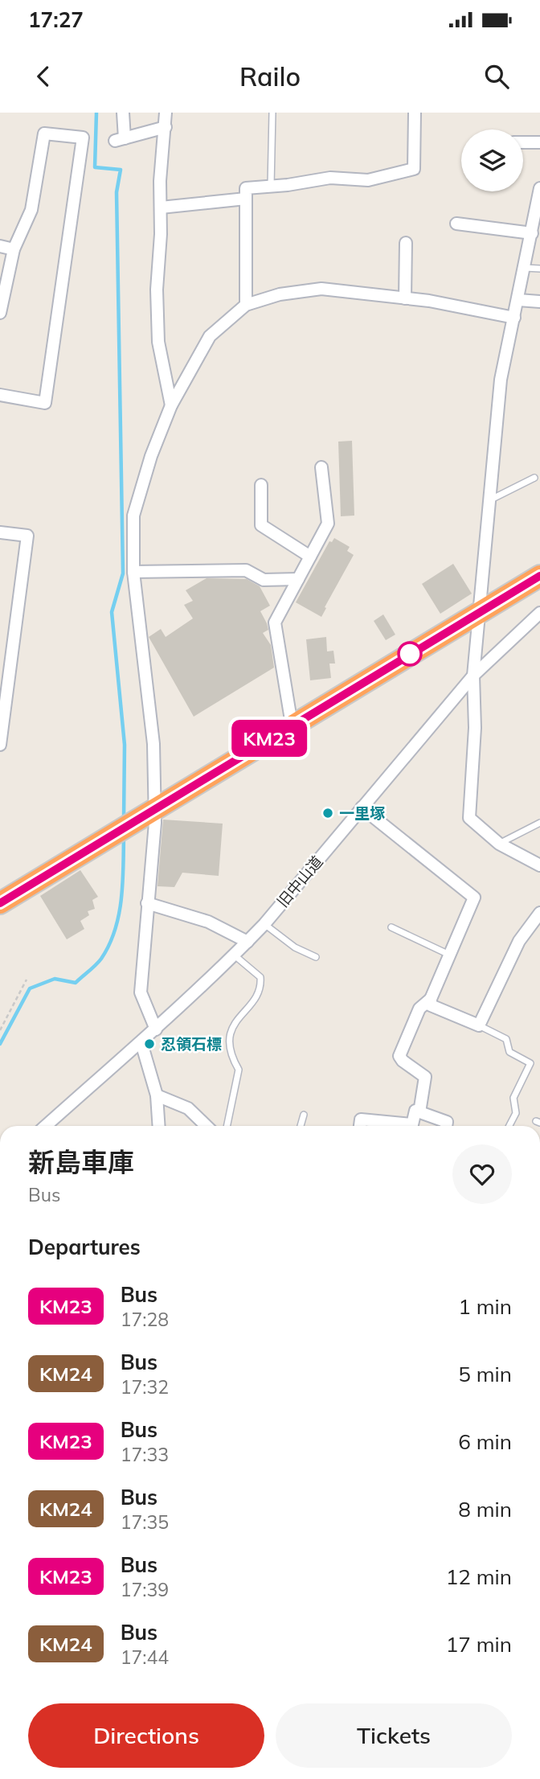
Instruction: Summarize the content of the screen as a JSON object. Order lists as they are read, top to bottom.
{
  "streets": {
    "street": ["旧中山道"]
  },
  "places": ["一里塚", "忍領石標"],
  "lines": ["bus line KM23"],
  "page": {
    "status": "17:27",
    "header": "Railo",
    "on_map": "KM23",
    "heading": [
      ["新島車庫", "Bus"],
      "Departures"
    ],
    "list": [
      {
        "mark": "KM23",
        "name": "Bus",
        "note": "17:28",
        "value": "1 min"
      },
      {
        "mark": "KM24",
        "name": "Bus",
        "note": "17:32",
        "value": "5 min"
      },
      {
        "mark": "KM23",
        "name": "Bus",
        "note": "17:33",
        "value": "6 min"
      },
      {
        "mark": "KM24",
        "name": "Bus",
        "note": "17:35",
        "value": "8 min"
      },
      {
        "mark": "KM23",
        "name": "Bus",
        "note": "17:39",
        "value": "12 min"
      },
      {
        "mark": "KM24",
        "name": "Bus",
        "note": "17:44",
        "value": "17 min"
      }
    ],
    "buttons": ["Directions", "Tickets"]
  }
}
